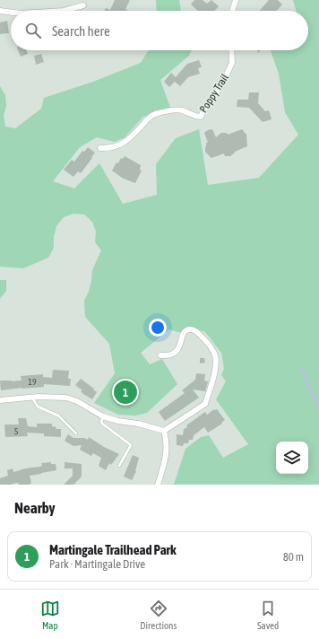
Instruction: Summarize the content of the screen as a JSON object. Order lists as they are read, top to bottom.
{
  "streets": {
    "street": ["Poppy Trail"]
  },
  "house_numbers": ["19", "5"],
  "page": {
    "search": "Search here",
    "pins": "1",
    "heading": "Nearby",
    "list": [
      {
        "mark": "1",
        "name": "Martingale Trailhead Park",
        "note": "Park · Martingale Drive",
        "value": "80 m"
      }
    ],
    "nav": ["Map", "Directions", "Saved"]
  }
}
